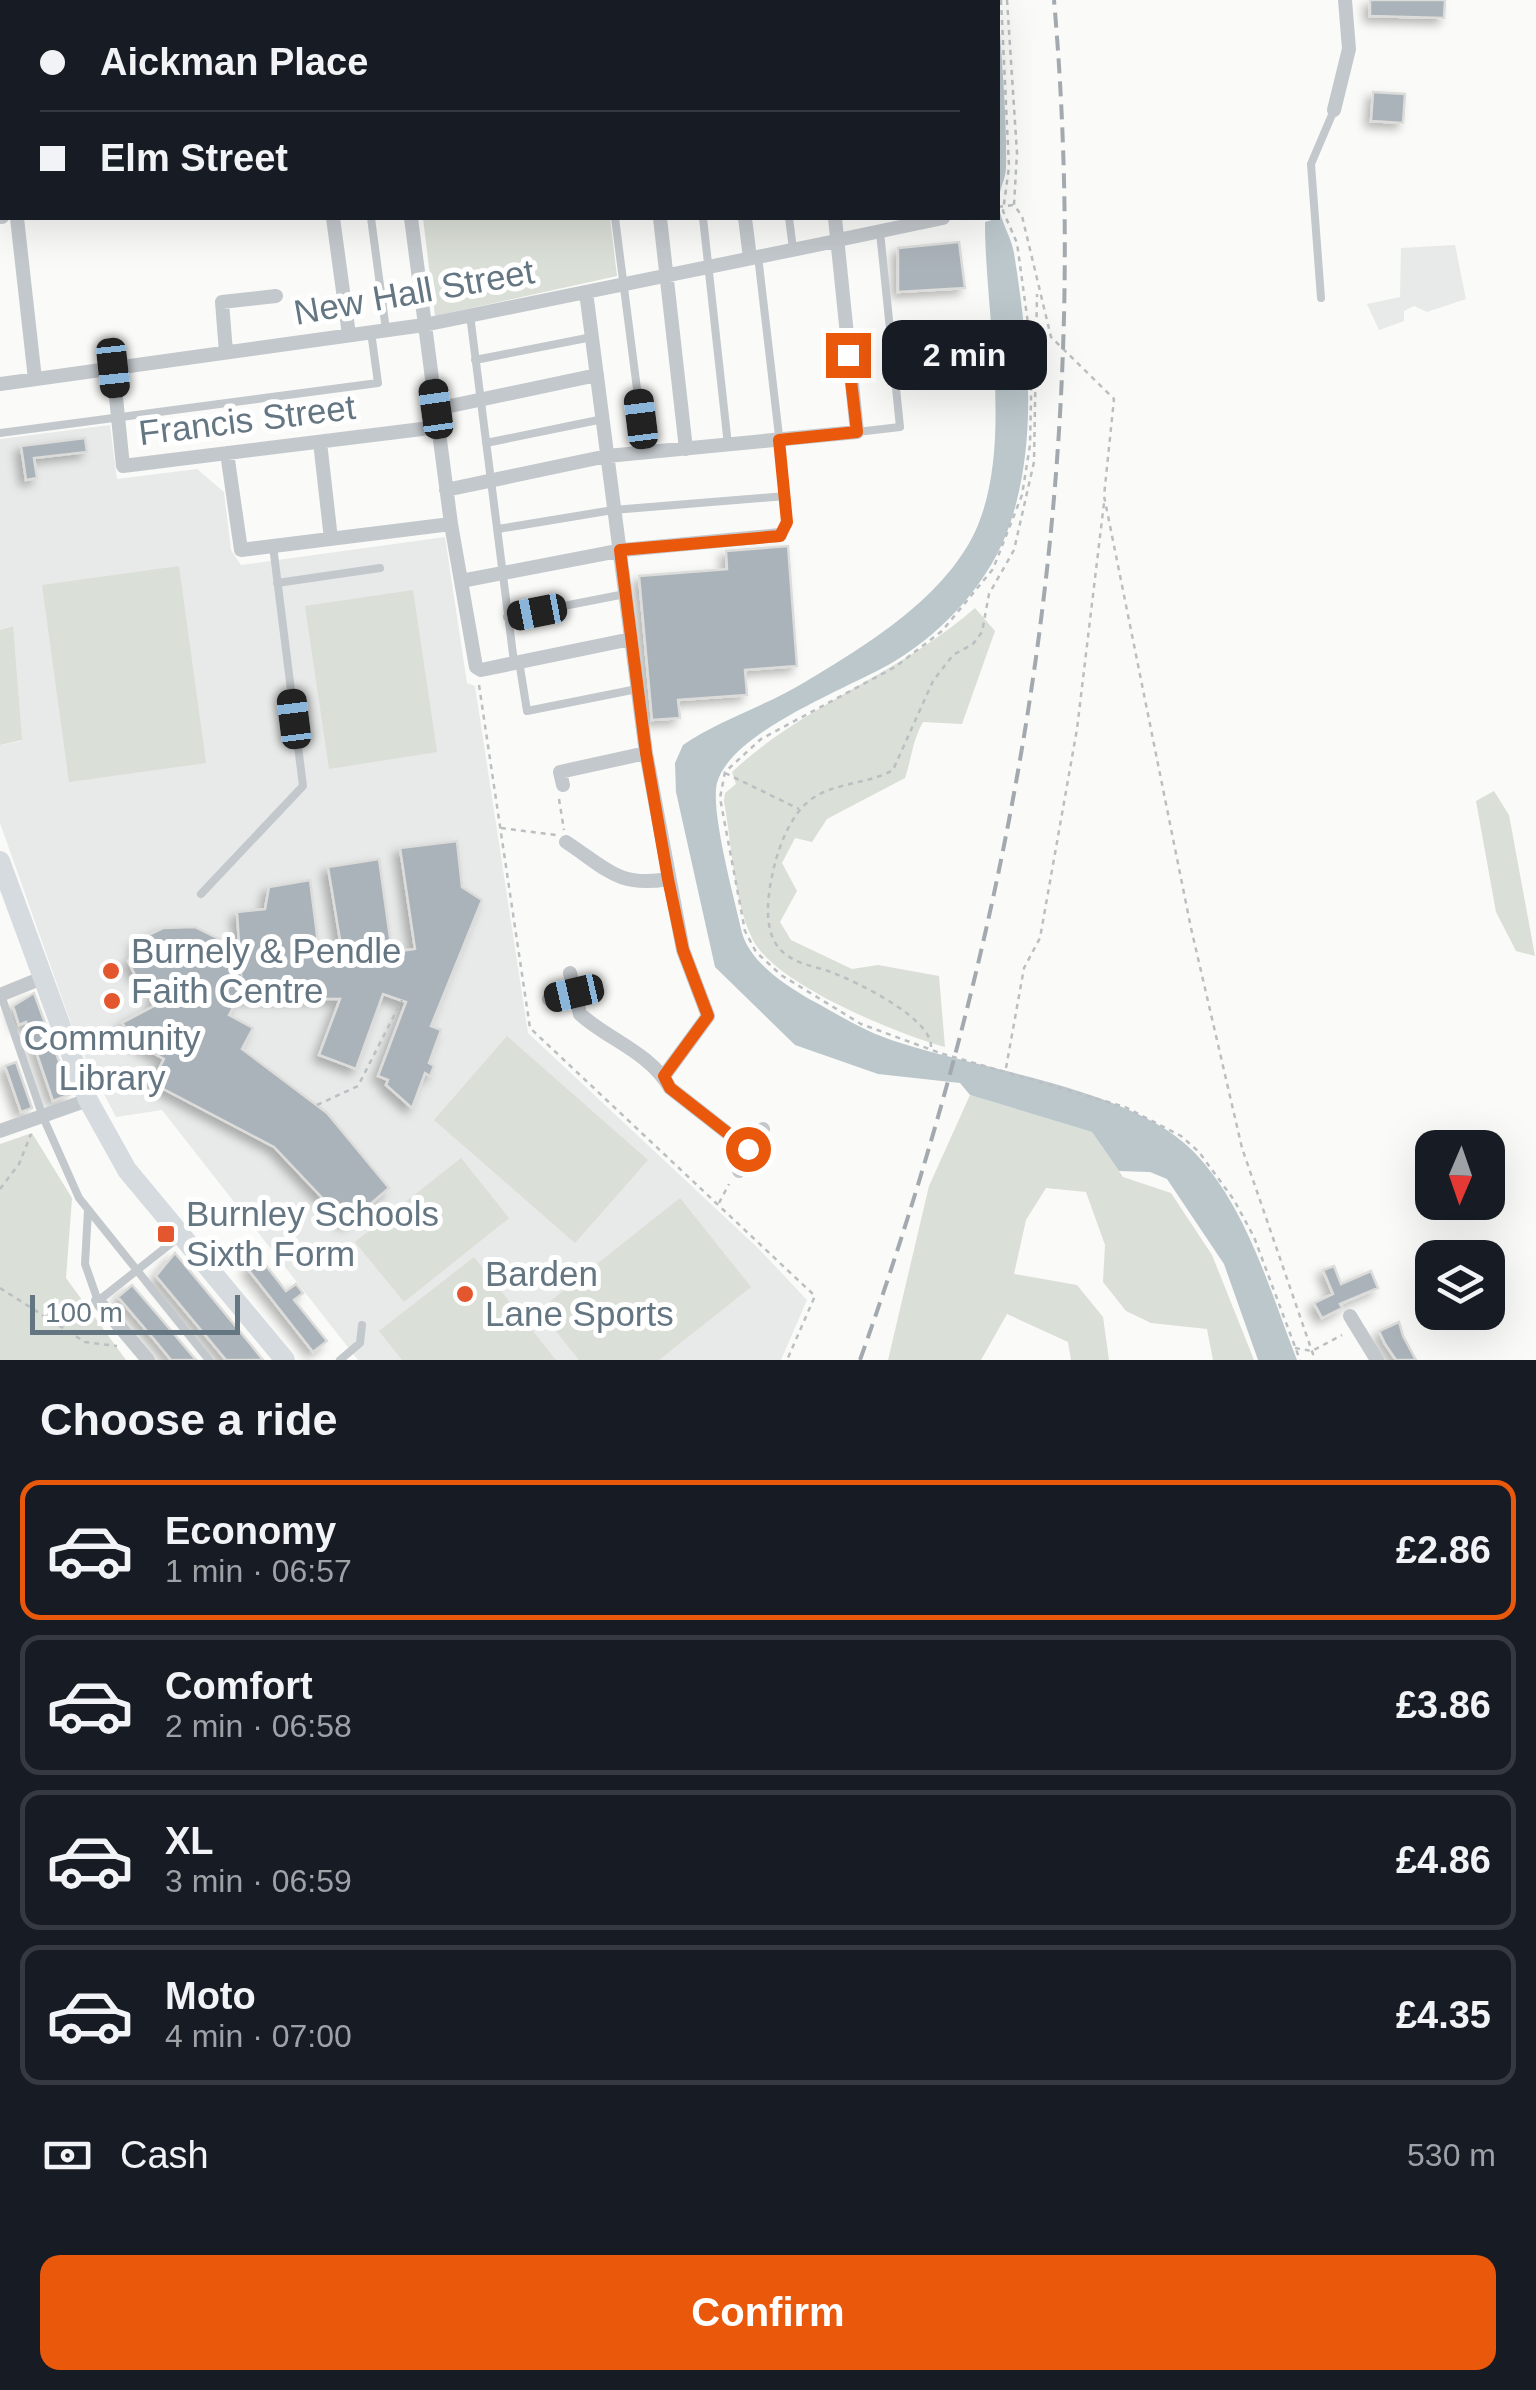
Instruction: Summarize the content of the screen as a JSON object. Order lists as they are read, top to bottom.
{
  "streets": {
    "street": ["New Hall Street", "Francis Street"]
  },
  "places": {
    "other": ["Burnely & Pendle Faith Centre", "Community Library", "Barden Lane Sports"],
    "transit": ["Burnley Schools Sixth Form"]
  },
  "scale_bar": "100 m",
  "north": "bottom",
  "page": {
    "banner": ["Aickman Place", "Elm Street"],
    "bubble": "2 min",
    "scale": "100 m",
    "heading": "Choose a ride",
    "list": [
      {
        "name": "Economy",
        "note": "1 min · 06:57",
        "value": "£2.86"
      },
      {
        "name": "Comfort",
        "note": "2 min · 06:58",
        "value": "£3.86"
      },
      {
        "name": "XL",
        "note": "3 min · 06:59",
        "value": "£4.86"
      },
      {
        "name": "Moto",
        "note": "4 min · 07:00",
        "value": "£4.35"
      }
    ],
    "pay": ["Cash", "530 m"],
    "buttons": "Confirm"
  }
}
